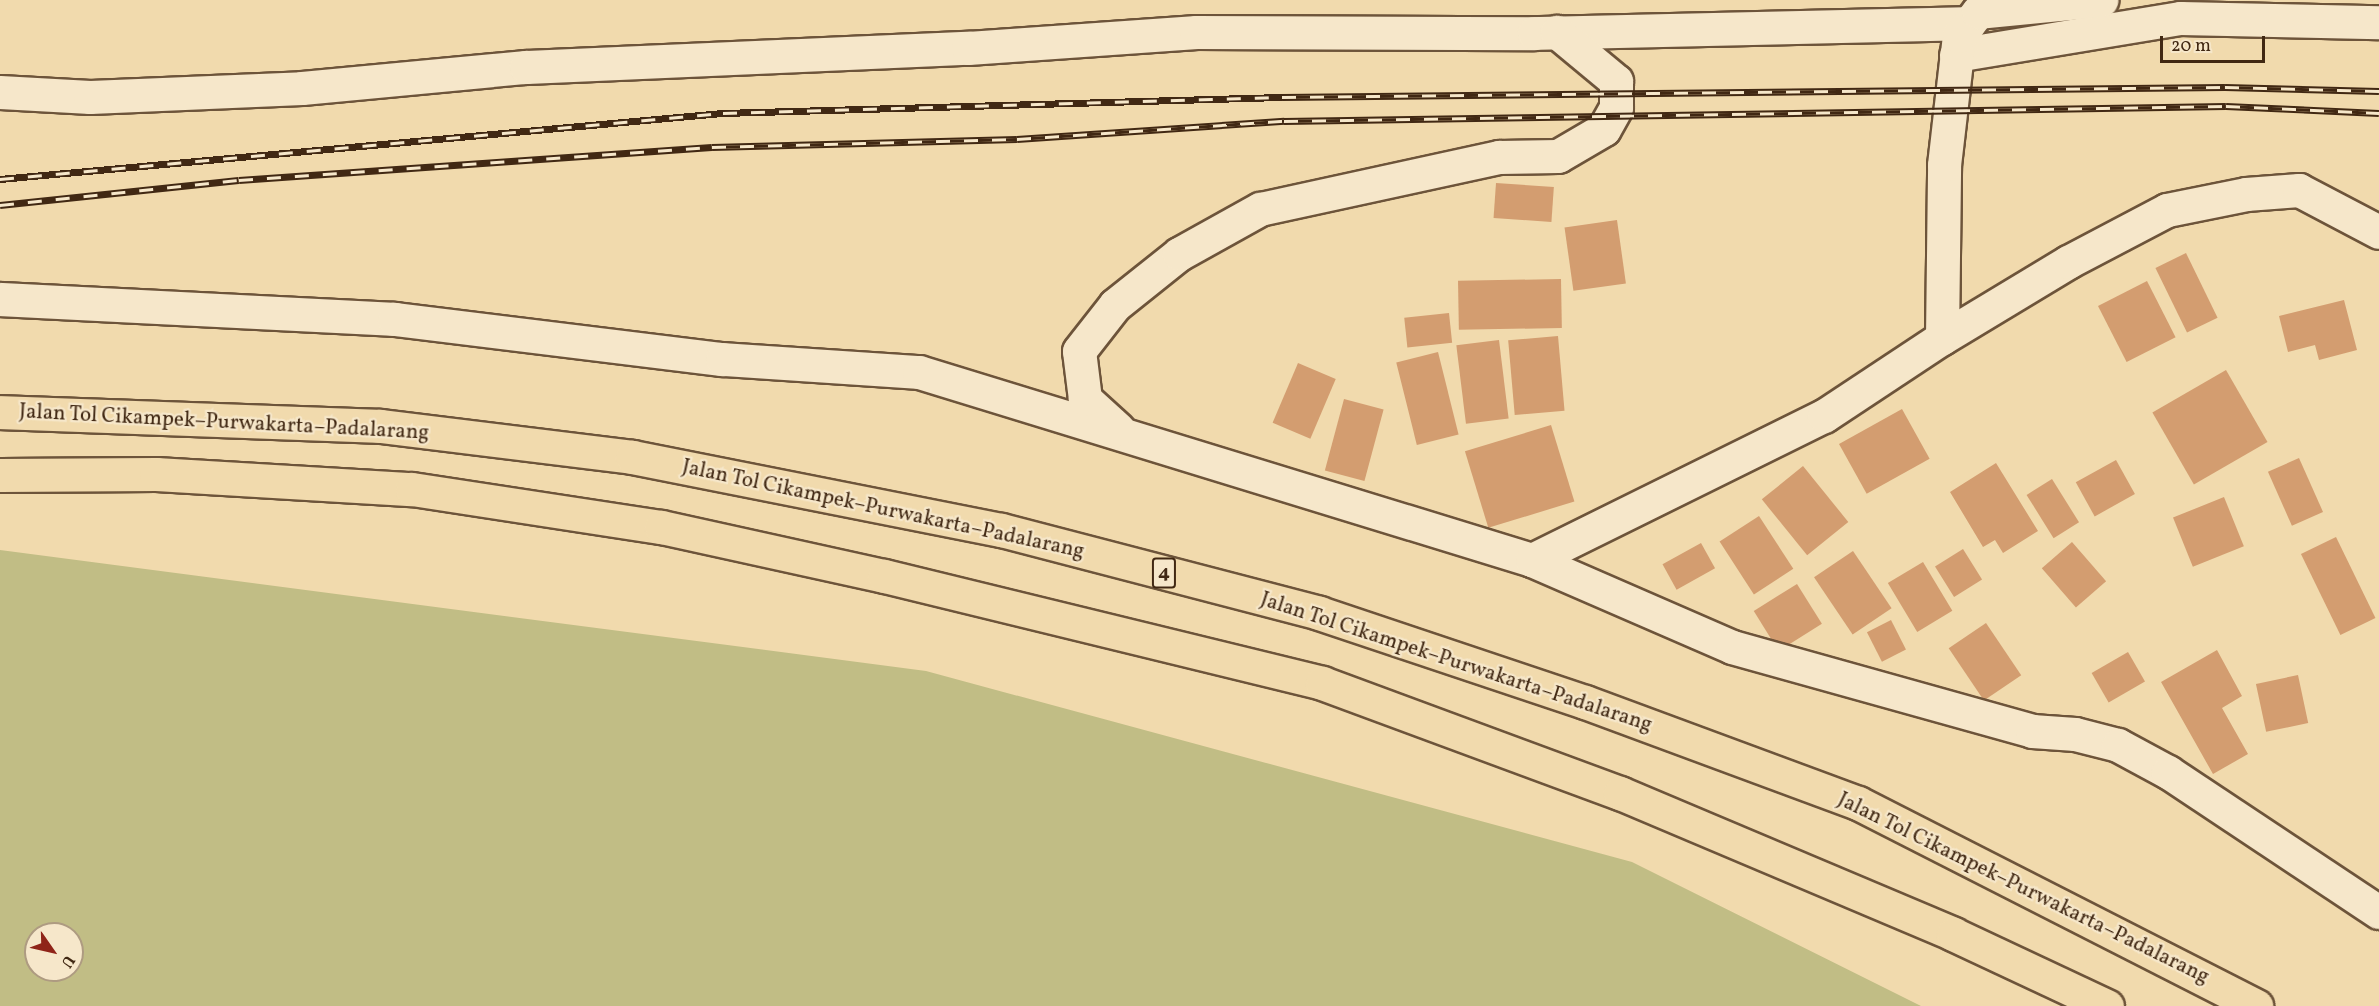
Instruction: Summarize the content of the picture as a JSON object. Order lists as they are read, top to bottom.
{
  "streets": {
    "highway": ["Jalan Tol Cikampek–Purwakarta–Padalarang", "4"]
  },
  "scale_bar": "20 m",
  "north": "bottom right"
}
